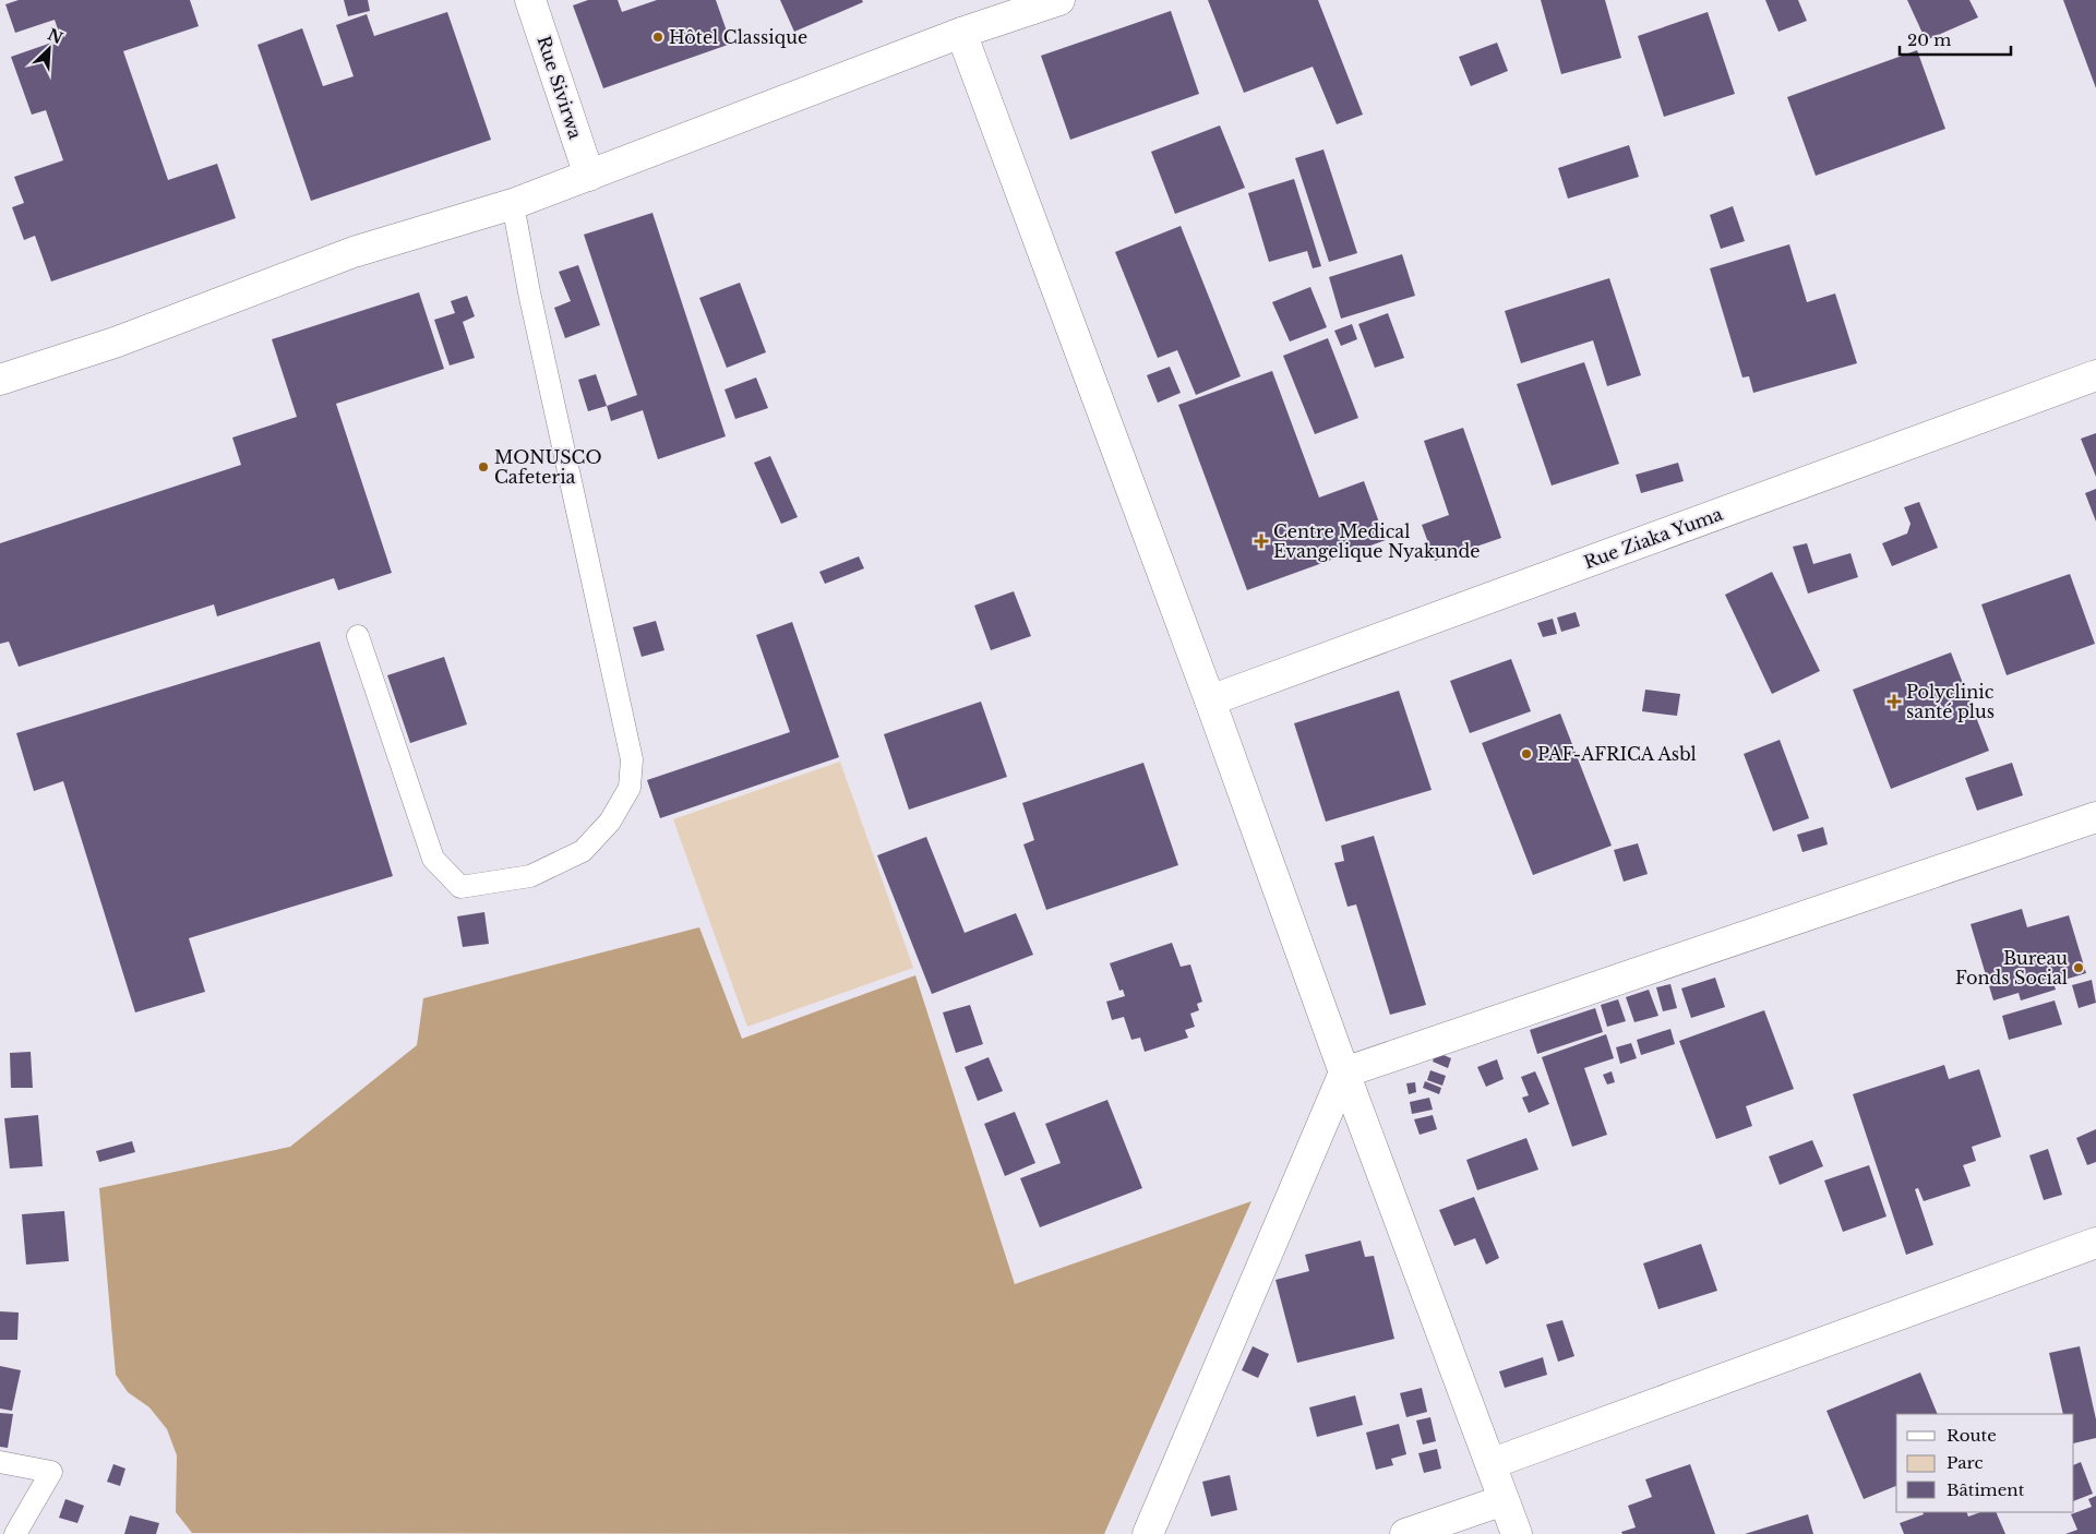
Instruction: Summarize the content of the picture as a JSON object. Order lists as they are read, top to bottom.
{
  "streets": {
    "main road": ["Rue Sivirwa", "Rue Ziaka Yuma"]
  },
  "places": {
    "other": [
      "Hôtel Classique",
      "MONUSCO Cafeteria",
      "PAF-AFRICA Asbl",
      "Bureau Fonds Social"
    ],
    "health": ["Centre Medical Evangelique Nyakunde", "Polyclinic santé plus"]
  },
  "legend": ["Route", "Parc", "Bâtiment"],
  "scale_bar": "20 m",
  "north": "top right"
}
